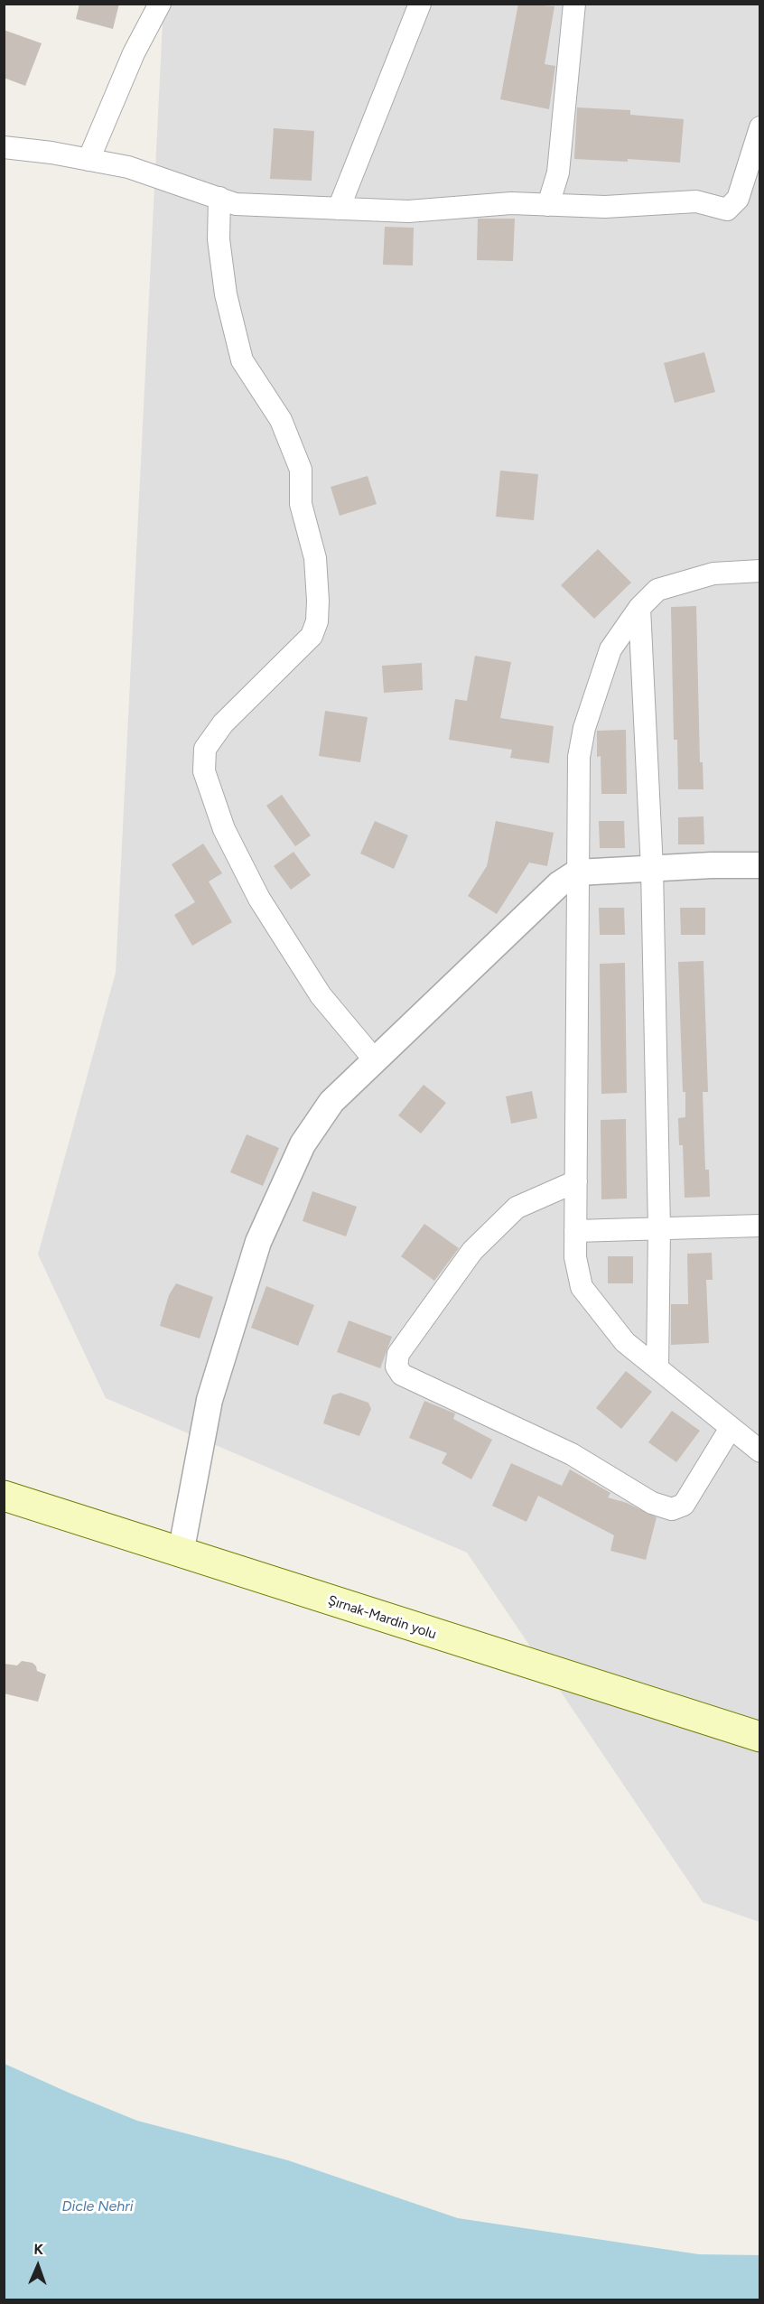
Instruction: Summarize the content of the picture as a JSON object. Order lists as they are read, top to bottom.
{
  "streets": {
    "main road": ["Şırnak-Mardin yolu"]
  },
  "water": ["Dicle Nehri"],
  "north": "top"
}
